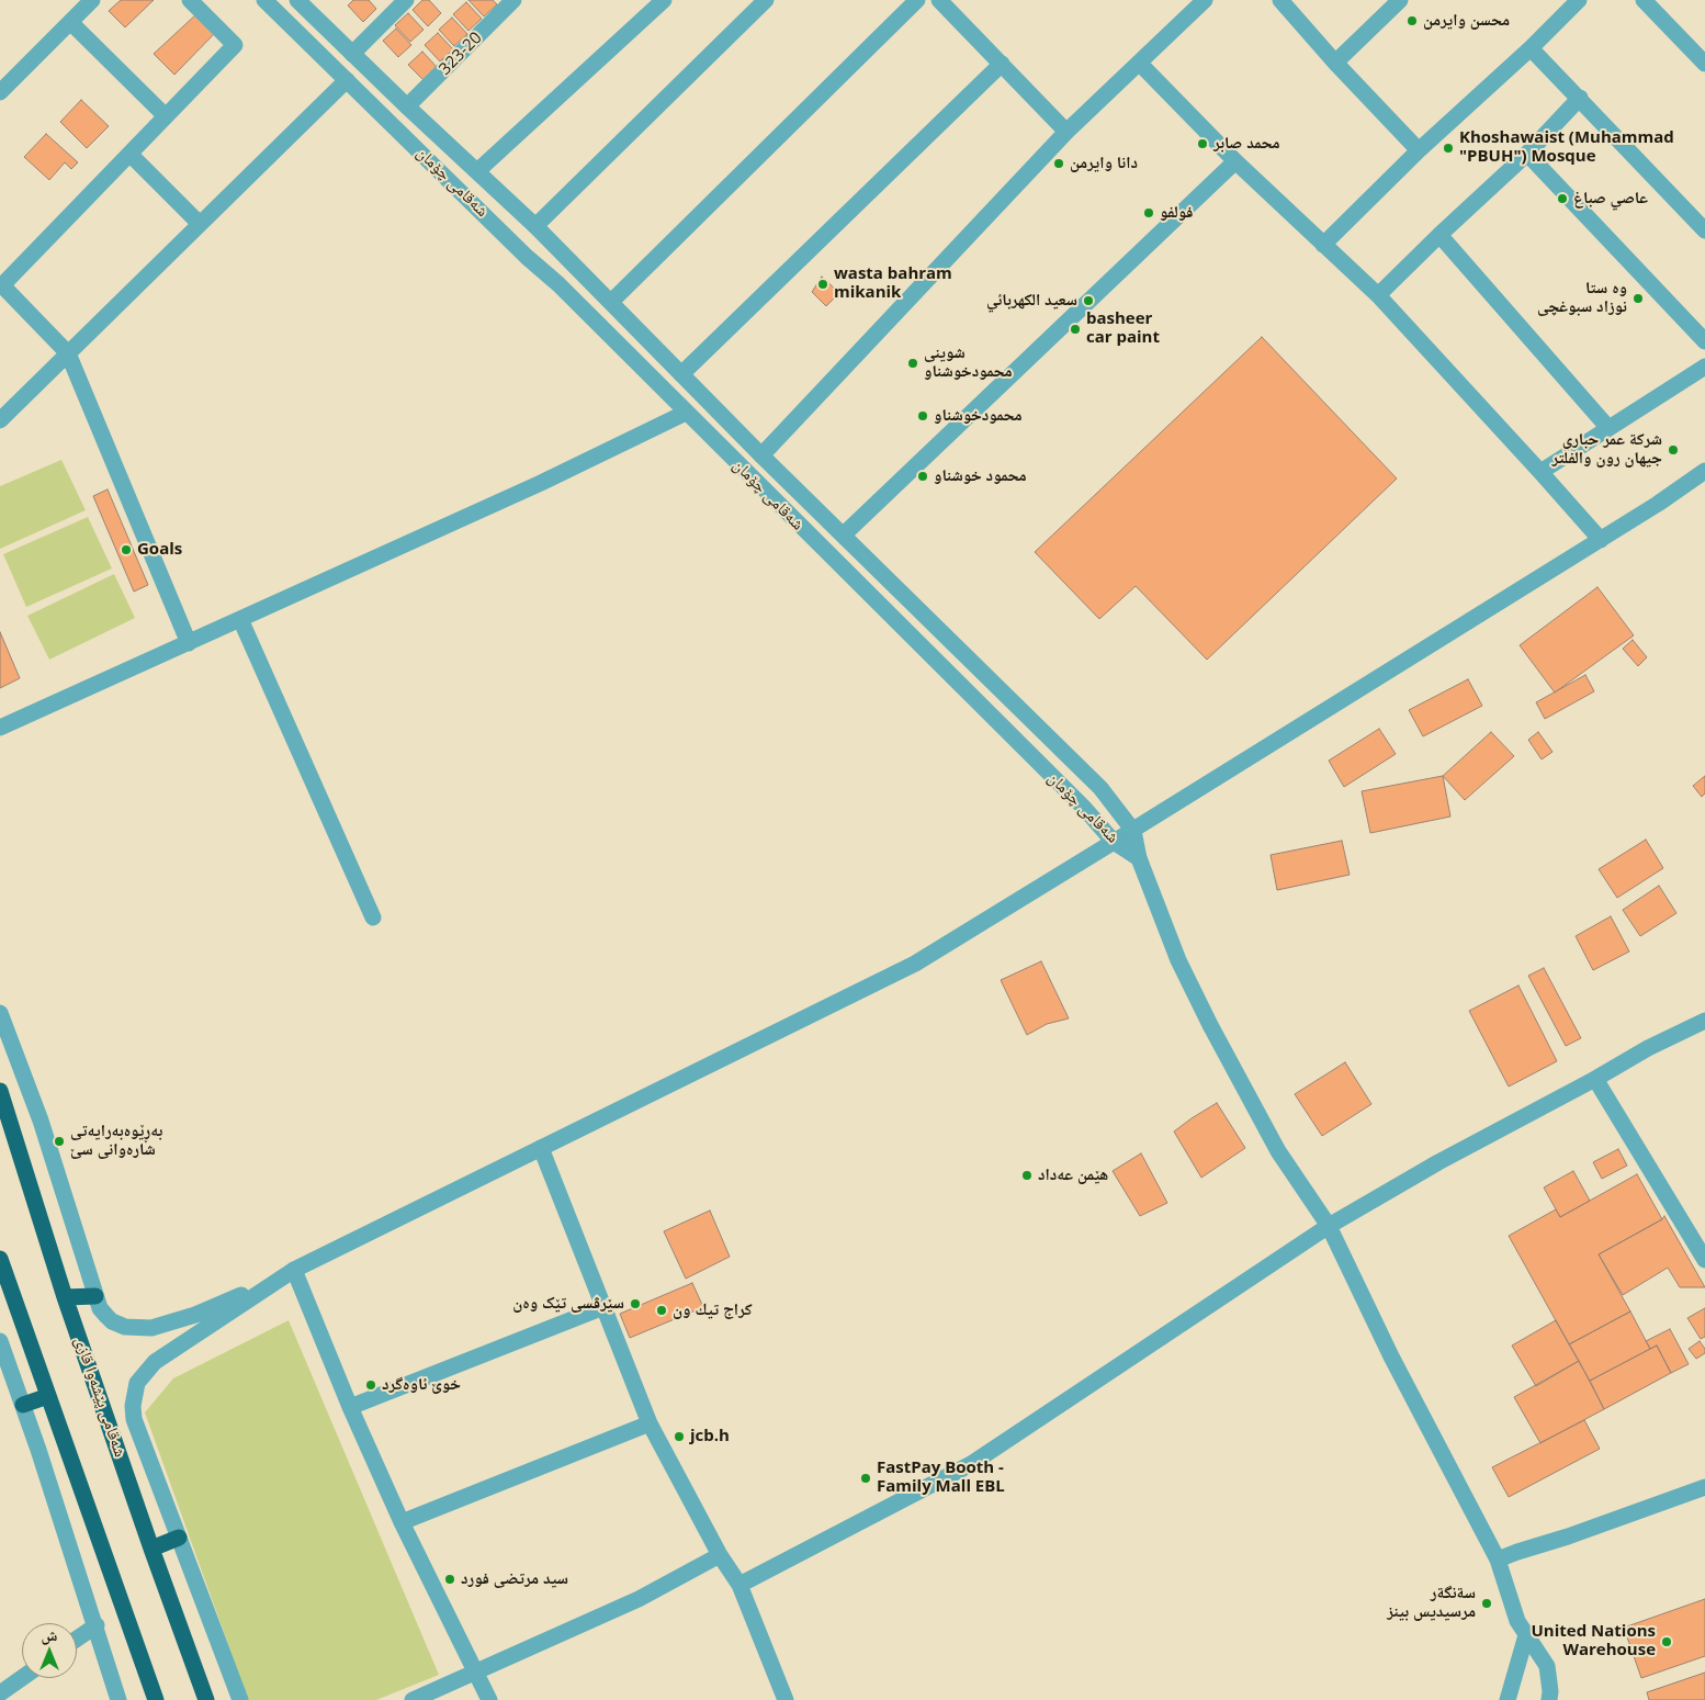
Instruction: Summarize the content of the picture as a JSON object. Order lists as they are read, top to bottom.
{
  "streets": {
    "highway": ["شەقامی پێشەوا قازی"],
    "street": ["323-20", "شەقامی چۆمان"]
  },
  "crossings": [
    ["323-20", "شەقامی چۆمان"]
  ],
  "places": [
    "محسن وایرمن",
    "محمد صابر",
    "Khoshawaist (Muhammad \"PBUH\") Mosque",
    "دانا وایرمن",
    "عاصي صباغ",
    "فولفو",
    "wasta bahram mikanik",
    "وه ستا نوزاد سبوغچى",
    "سعيد الكهربائي",
    "basheer car paint",
    "شوينى محمودخوشناو",
    "محمودخوشناو",
    "شركة عمر حباري جيھان رون والفلتر",
    "محمود خوشناو",
    "Goals",
    "بەڕێوەبەرایەتی شارەوانی سێ",
    "هێمن عەداد",
    "سێرڤسی تێک وەن",
    "كراج تيك ون",
    "خوێ ئاوەگرد",
    "jcb.h",
    "FastPay Booth - Family Mall EBL",
    "سيد مرتضى فورد",
    "سةنگةر مرسيديس بينز",
    "United Nations Warehouse"
  ],
  "north": "top"
}
